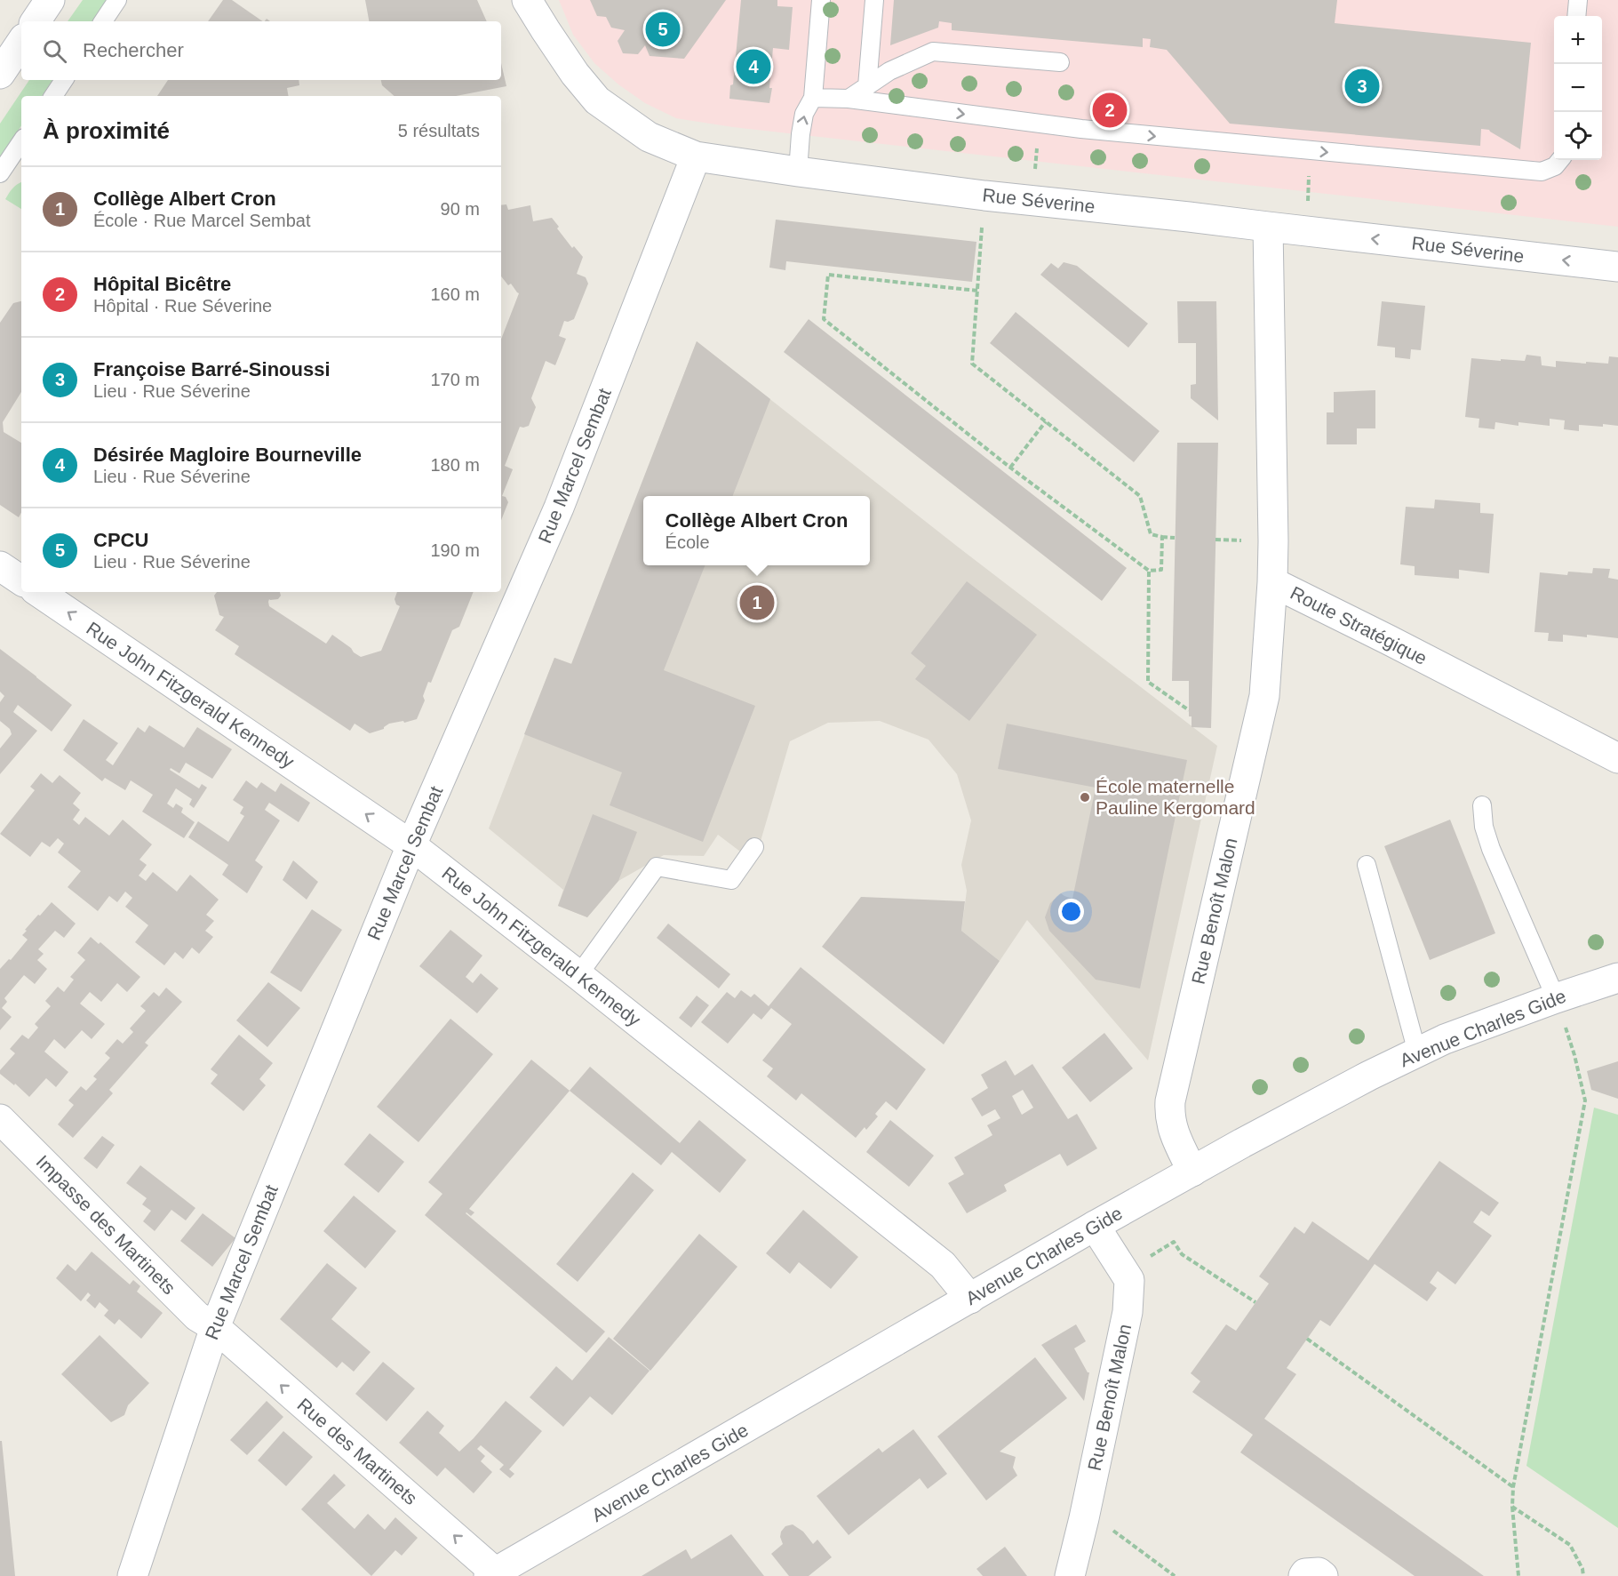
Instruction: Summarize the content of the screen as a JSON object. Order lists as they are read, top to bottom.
{
  "streets": {
    "street": [
      "Rue Séverine",
      "Rue Marcel Sembat",
      "Route Stratégique",
      "Rue John Fitzgerald Kennedy",
      "Rue Benoît Malon",
      "Avenue Charles Gide",
      "Impasse des Martinets",
      "Rue des Martinets"
    ]
  },
  "crossings": [
    ["Rue Séverine", "Rue Marcel Sembat"],
    ["Rue Séverine", "Route Stratégique"],
    ["Rue Marcel Sembat", "Rue John Fitzgerald Kennedy"],
    ["Rue Marcel Sembat", "Impasse des Martinets"],
    ["Rue Marcel Sembat", "Rue des Martinets"],
    ["Route Stratégique", "Rue Benoît Malon"],
    ["Rue John Fitzgerald Kennedy", "Avenue Charles Gide"],
    ["Rue Benoît Malon", "Avenue Charles Gide"],
    ["Avenue Charles Gide", "Rue des Martinets"],
    ["Impasse des Martinets", "Rue des Martinets"]
  ],
  "one_way": ["Rue John Fitzgerald Kennedy", "Rue des Martinets"],
  "places": ["École maternelle Pauline Kergomard"],
  "page": {
    "pins": [
      "5",
      "4",
      "3",
      "2",
      "1"
    ],
    "map_buttons": ["+", "−"],
    "search": "Rechercher",
    "heading": ["À proximité", "5 résultats"],
    "list": [
      {
        "mark": "1",
        "name": "Collège Albert Cron",
        "note": "École · Rue Marcel Sembat",
        "value": "90 m"
      },
      {
        "mark": "2",
        "name": "Hôpital Bicêtre",
        "note": "Hôpital · Rue Séverine",
        "value": "160 m"
      },
      {
        "mark": "3",
        "name": "Françoise Barré-Sinoussi",
        "note": "Lieu · Rue Séverine",
        "value": "170 m"
      },
      {
        "mark": "4",
        "name": "Désirée Magloire Bourneville",
        "note": "Lieu · Rue Séverine",
        "value": "180 m"
      },
      {
        "mark": "5",
        "name": "CPCU",
        "note": "Lieu · Rue Séverine",
        "value": "190 m"
      }
    ],
    "popup": ["Collège Albert Cron", "École"]
  }
}
